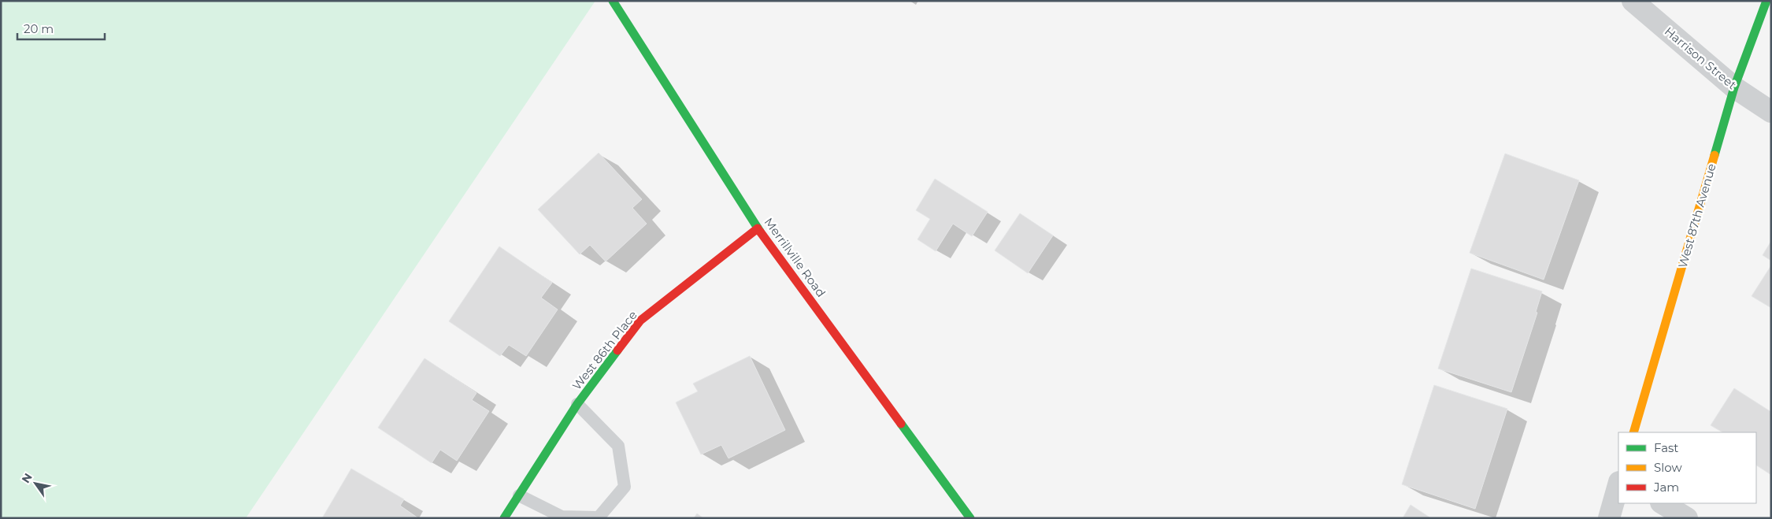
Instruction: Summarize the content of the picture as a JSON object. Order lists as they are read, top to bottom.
{
  "streets": {
    "street": [
      "Harrison Street",
      "West 87th Avenue",
      "Merrillville Road",
      "West 86th Place"
    ]
  },
  "crossings": [
    ["Harrison Street", "West 87th Avenue"],
    ["Merrillville Road", "West 86th Place"]
  ],
  "legend": ["Fast", "Slow", "Jam"],
  "scale_bar": "20 m",
  "north": "top left"
}
